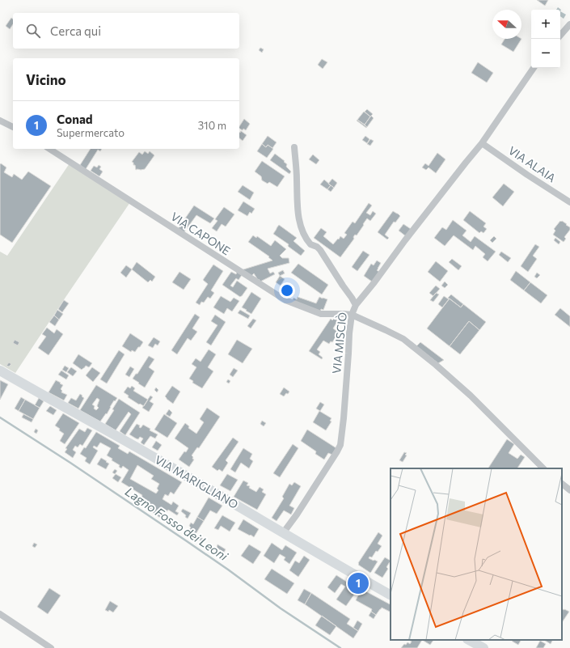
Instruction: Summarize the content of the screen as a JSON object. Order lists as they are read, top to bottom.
{
  "streets": {
    "street": [
      "VIA ALAIA",
      "VIA CAPONE",
      "VIA MISCIÒ",
      "VIA MARIGLIANO"
    ]
  },
  "crossings": [
    ["VIA ALAIA", "VIA MISCIÒ"],
    ["VIA CAPONE", "VIA MISCIÒ"],
    ["VIA MISCIÒ", "VIA MARIGLIANO"]
  ],
  "water": ["Lagno Fosso dei Leoni"],
  "north": "left",
  "page": {
    "map_buttons": ["+", "−"],
    "search": "Cerca qui",
    "heading": "Vicino",
    "list": [
      {
        "mark": "1",
        "name": "Conad",
        "note": "Supermercato",
        "value": "310 m"
      }
    ],
    "pins": "1"
  }
}
